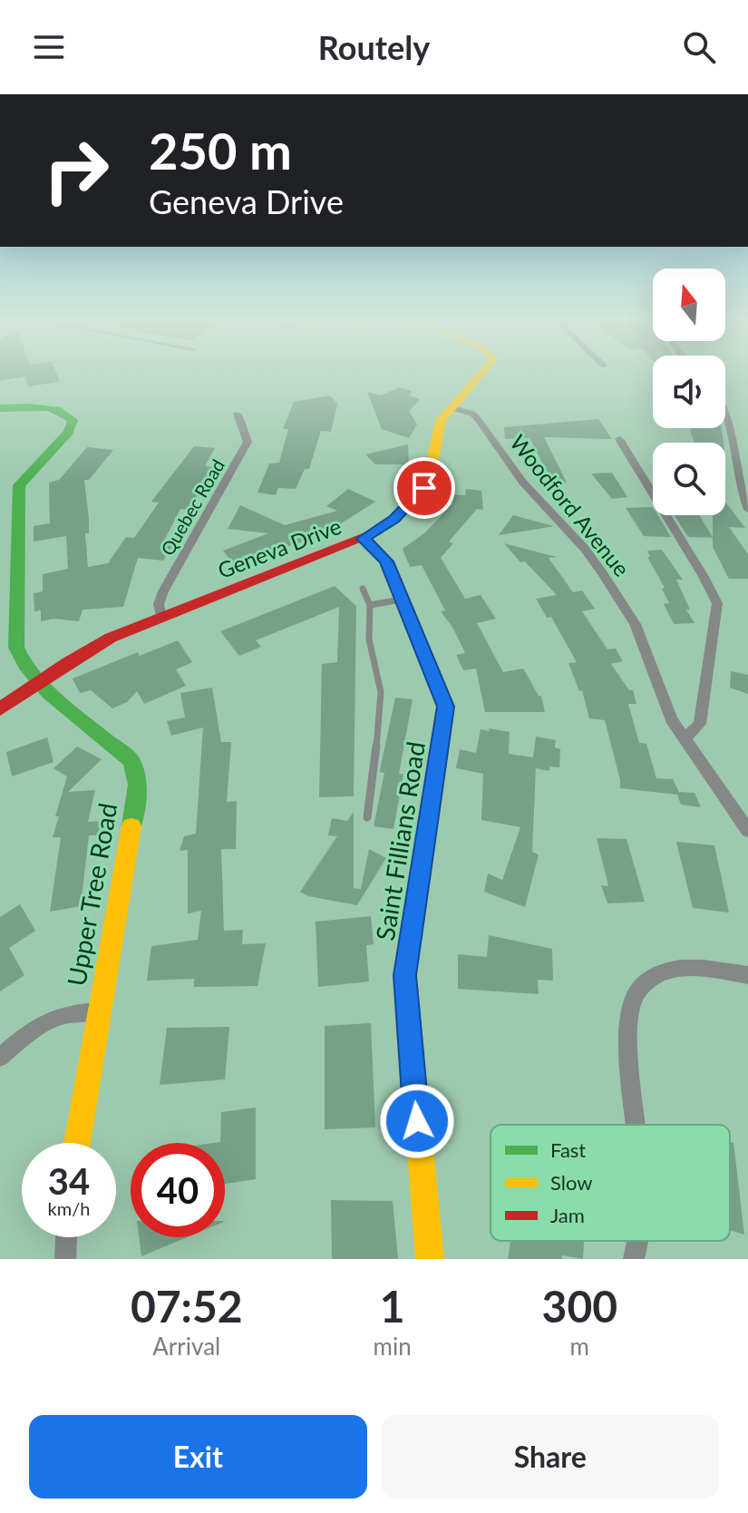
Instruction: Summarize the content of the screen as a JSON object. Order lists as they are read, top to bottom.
{
  "streets": {
    "street": [
      "Woodford Avenue",
      "Quebec Road",
      "Geneva Drive",
      "Saint Fillians Road",
      "Upper Tree Road"
    ]
  },
  "crossings": [
    ["Woodford Avenue", "Geneva Drive"],
    ["Quebec Road", "Geneva Drive"],
    ["Geneva Drive", "Saint Fillians Road"],
    ["Geneva Drive", "Upper Tree Road"]
  ],
  "legend": ["Fast", "Slow", "Jam"],
  "north": "top",
  "page": {
    "header": "Routely",
    "turn": ["250 m", "Geneva Drive"],
    "speed": "34 km/h",
    "limit": "40",
    "eta": [
      "07:52",
      "Arrival",
      "1",
      "min",
      "300",
      "m"
    ],
    "buttons": ["Exit", "Share"]
  }
}
